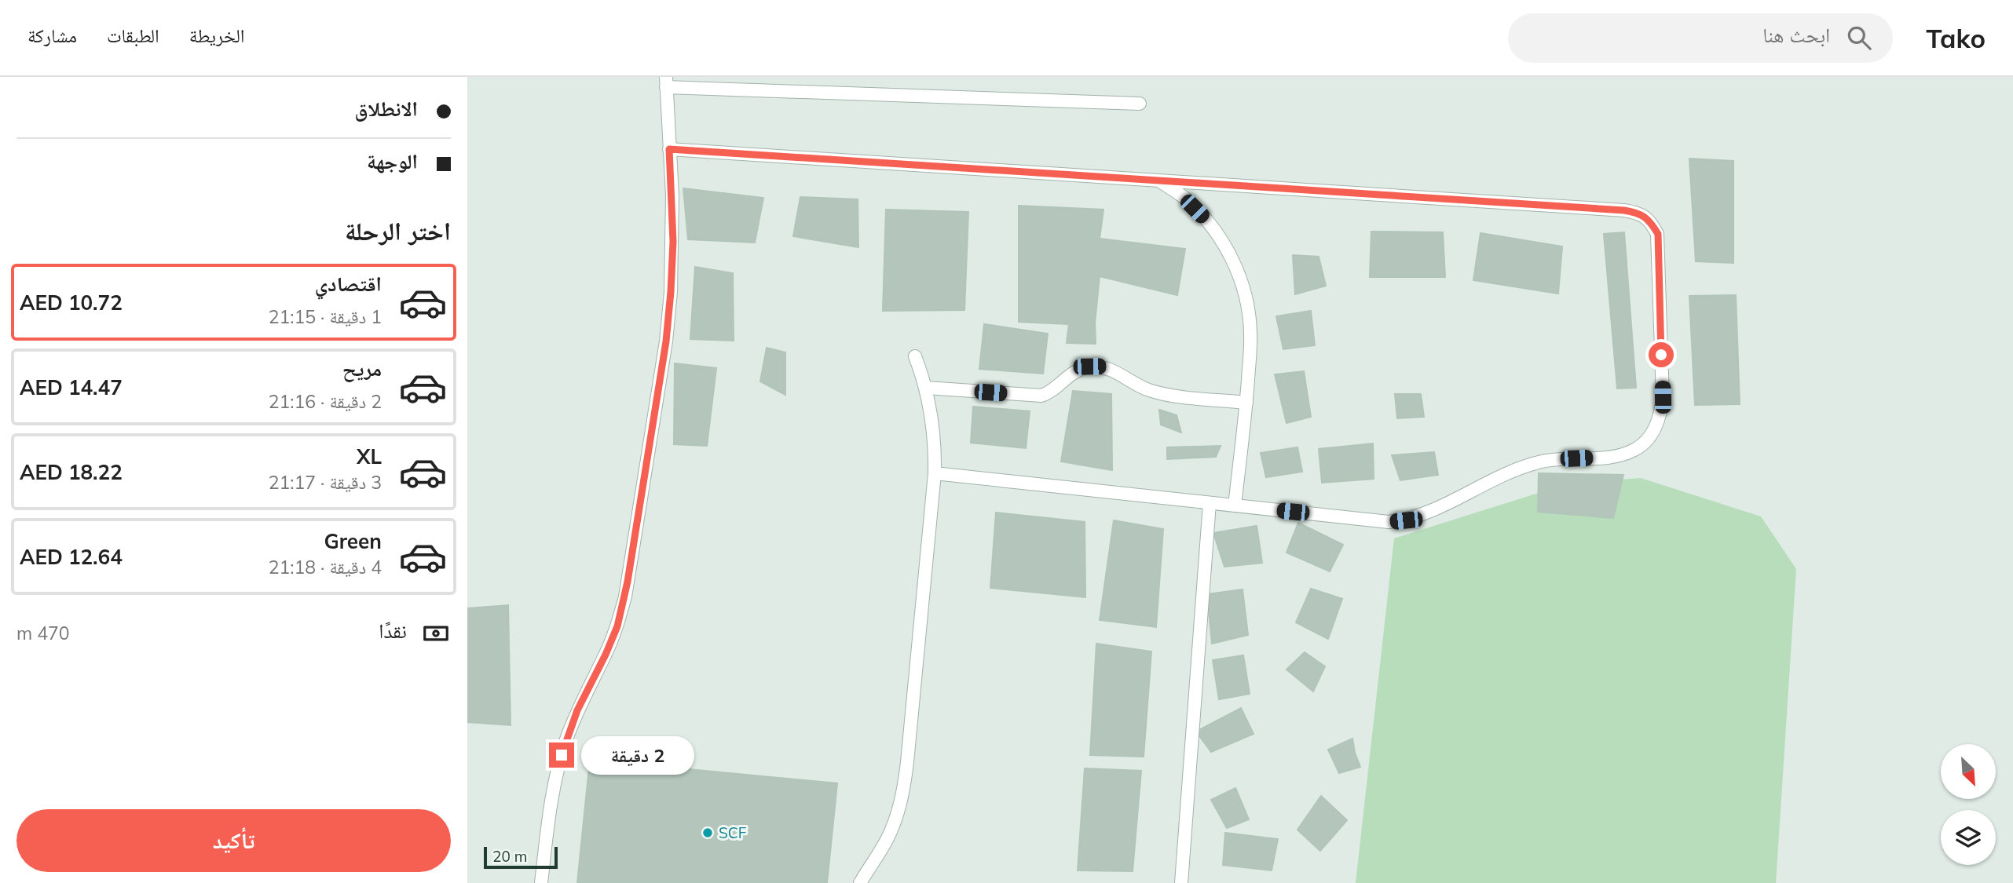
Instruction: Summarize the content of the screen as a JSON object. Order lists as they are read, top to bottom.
{
  "places": ["SCF"],
  "scale_bar": "20 m",
  "north": "bottom right",
  "page": {
    "header": "Tako",
    "search": "ابحث هنا",
    "nav": ["الخريطة", "الطبقات", "مشاركة"],
    "banner": ["الانطلاق", "الوجهة"],
    "heading": "اختر الرحلة",
    "list": [
      {
        "name": "اقتصادي",
        "note": "1 دقيقة · 21:15",
        "value": "AED 10.72"
      },
      {
        "name": "مريح",
        "note": "2 دقيقة · 21:16",
        "value": "AED 14.47"
      },
      {
        "name": "XL",
        "note": "3 دقيقة · 21:17",
        "value": "AED 18.22"
      },
      {
        "name": "Green",
        "note": "4 دقيقة · 21:18",
        "value": "AED 12.64"
      }
    ],
    "pay": ["نقدًا", "470 m"],
    "bubble": "2 دقيقة",
    "buttons": "تأكيد",
    "scale": "20 m"
  }
}
